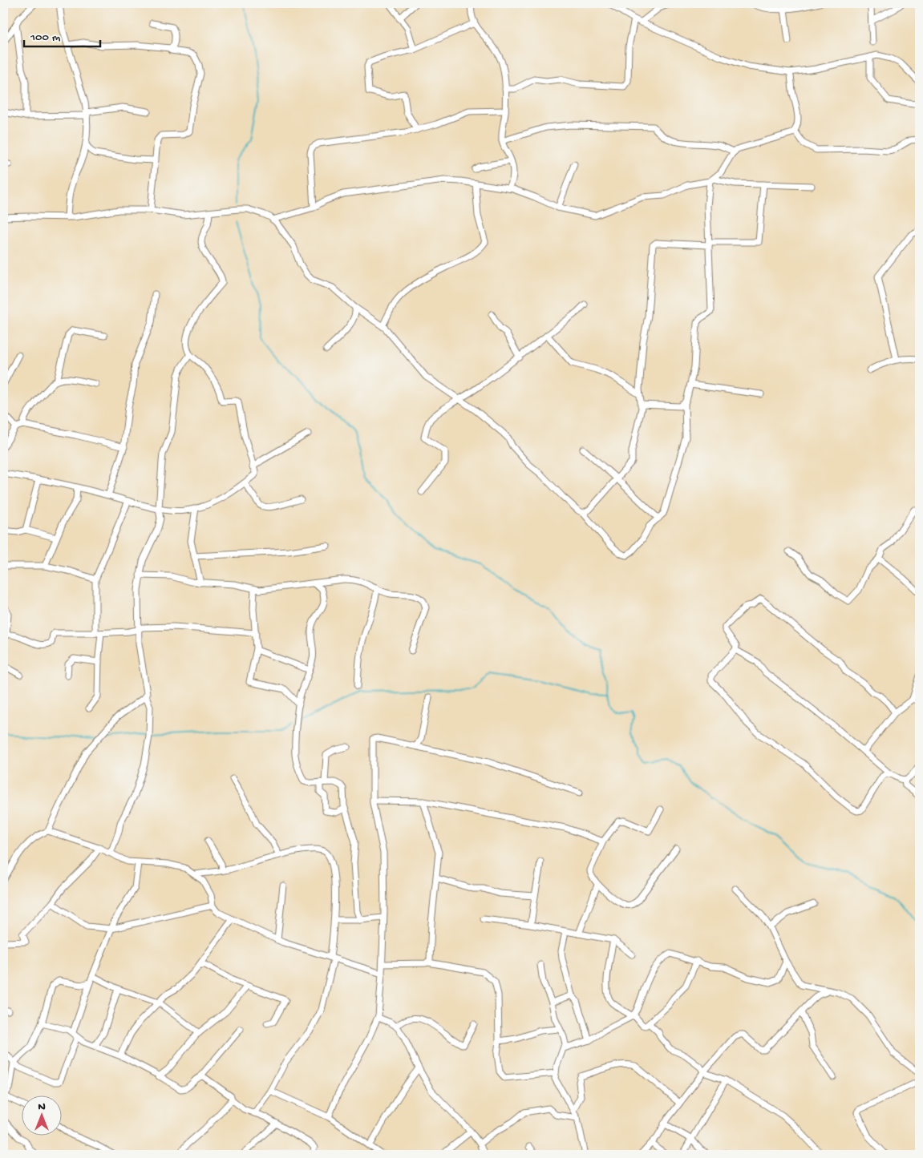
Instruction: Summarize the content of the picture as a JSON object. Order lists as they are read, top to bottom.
{
  "scale_bar": "100 m",
  "north": "top"
}
